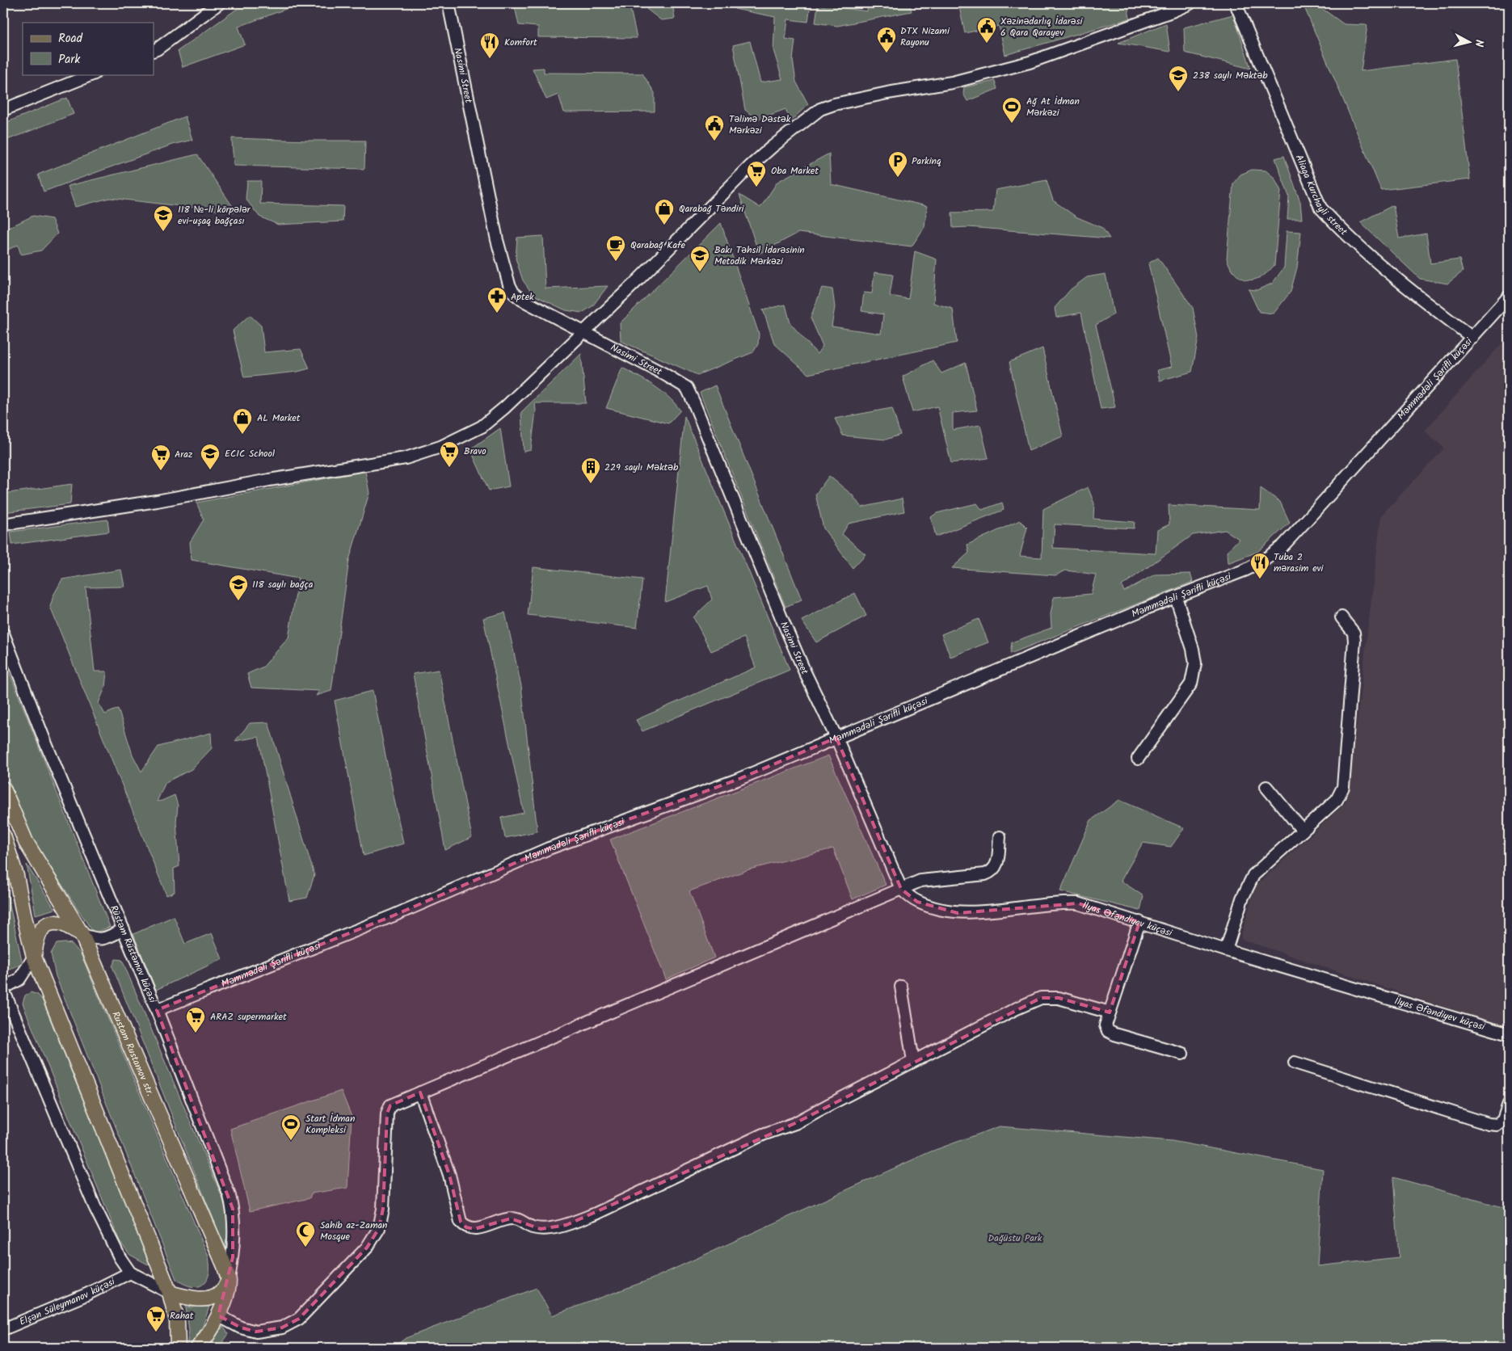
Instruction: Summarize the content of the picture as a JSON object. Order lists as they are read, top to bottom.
{
  "streets": {
    "main road": ["Rustam Rustamov str."],
    "street": [
      "Nasimi Street",
      "Aliaga Kurchayli street",
      "Məmmədəli Şərifli küçəsi",
      "İlyas Əfəndiyev küçəsi",
      "Rüstəm Rüstəmov küçəsi",
      "Elşən Süleymanov küçəsi"
    ]
  },
  "crossings": [
    ["Nasimi Street", "Məmmədəli Şərifli küçəsi"],
    ["Nasimi Street", "İlyas Əfəndiyev küçəsi"],
    ["Aliaga Kurchayli street", "Məmmədəli Şərifli küçəsi"],
    ["Məmmədəli Şərifli küçəsi", "İlyas Əfəndiyev küçəsi"],
    ["Məmmədəli Şərifli küçəsi", "Rüstəm Rüstəmov küçəsi"],
    ["Rüstəm Rüstəmov küçəsi", "Rustam Rustamov str."]
  ],
  "parks": ["Dağüstu Park"],
  "places": {
    "public building": ["Xəzinədarlıq İdarəsi 6 Qara Qarayev", "DTX Nizami Rayonu", "Təlimə Dəstək Mərkəzi"],
    "restaurant": ["Komfort", "Tuba 2 mərasim evi"],
    "school or university": [
      "238 saylı Məktəb",
      "118 №-li körpələr evi-uşaq bağçası",
      "Bakı Təhsil İdarəsinin Metodik Mərkəzi",
      "ECIC School",
      "118 saylı bağça"
    ],
    "sports": ["Ağ At İdman Mərkəzi", "Start İdman Kompleksi"],
    "parking": ["Parkinq"],
    "supermarket": [
      "Oba Market",
      "Bravo",
      "Araz",
      "ARAZ supermarket",
      "Rahat"
    ],
    "shop": ["Qarabağ Təndiri", "AL Market"],
    "cafe": ["Qarabağ Kafe"],
    "pharmacy": ["Aptek"],
    "building": ["229 saylı Məktəb"],
    "mosque": ["Sahib az-Zaman Mosque"]
  },
  "legend": ["Road", "Park"],
  "north": "right"
}
